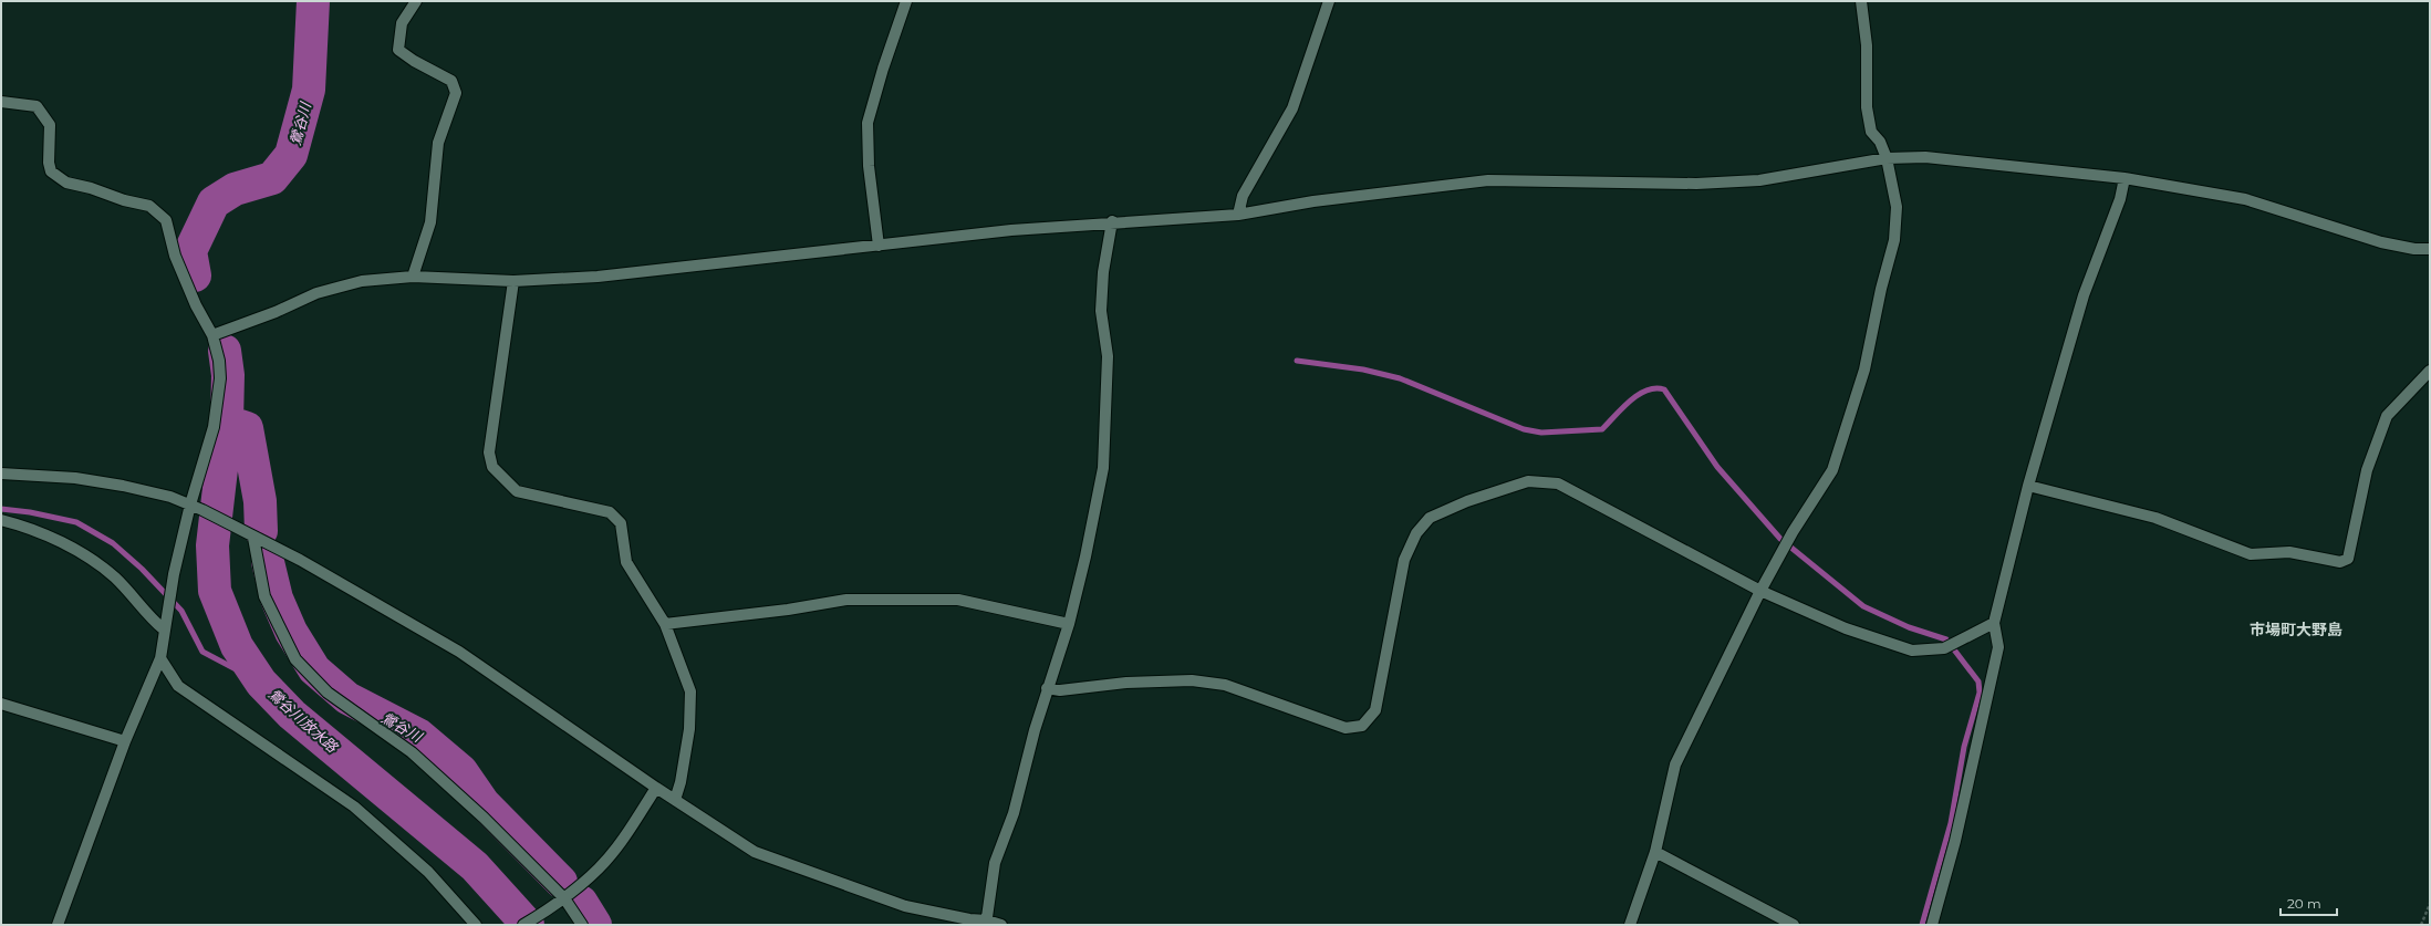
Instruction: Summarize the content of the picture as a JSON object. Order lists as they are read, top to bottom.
{
  "districts": ["市場町大野島"],
  "water": ["鶯谷川", "鶯谷川放水路"],
  "scale_bar": "20 m"
}
